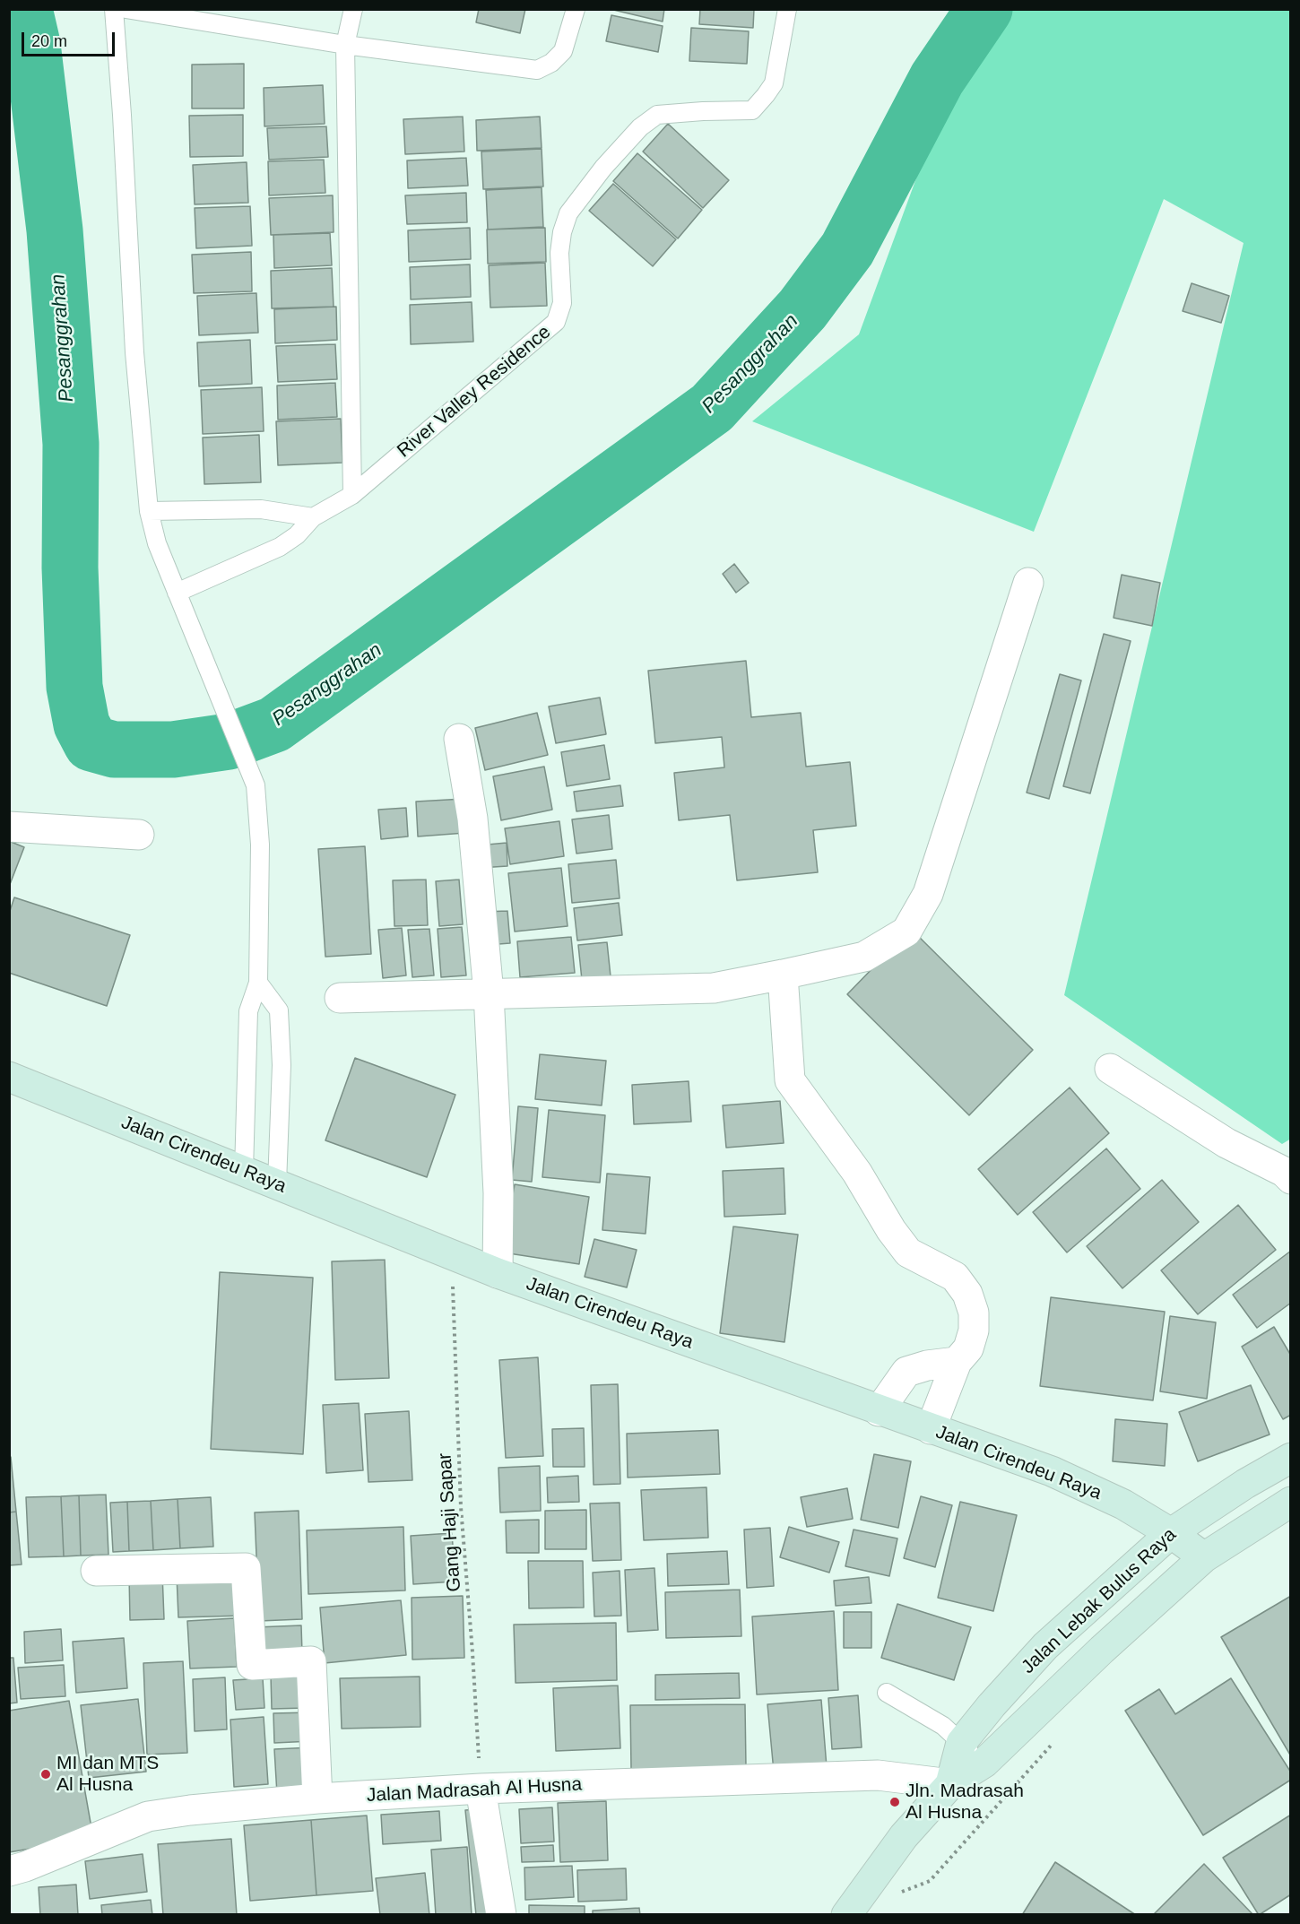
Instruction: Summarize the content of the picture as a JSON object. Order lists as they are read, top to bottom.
{
  "streets": {
    "main road": ["Jalan Cirendeu Raya", "Jalan Lebak Bulus Raya"],
    "street": ["Jalan Madrasah Al Husna"],
    "lane": ["River Valley Residence"],
    "path": ["Gang Haji Sapar"]
  },
  "crossings": [
    ["Jalan Cirendeu Raya", "Gang Haji Sapar"],
    ["Jalan Cirendeu Raya", "Jalan Lebak Bulus Raya"],
    ["Gang Haji Sapar", "Jalan Madrasah Al Husna"],
    ["Jalan Lebak Bulus Raya", "Jalan Madrasah Al Husna"]
  ],
  "water": ["Pesanggrahan"],
  "places": ["MI dan MTS Al Husna", "Jln. Madrasah Al Husna"],
  "scale_bar": "20 m"
}
